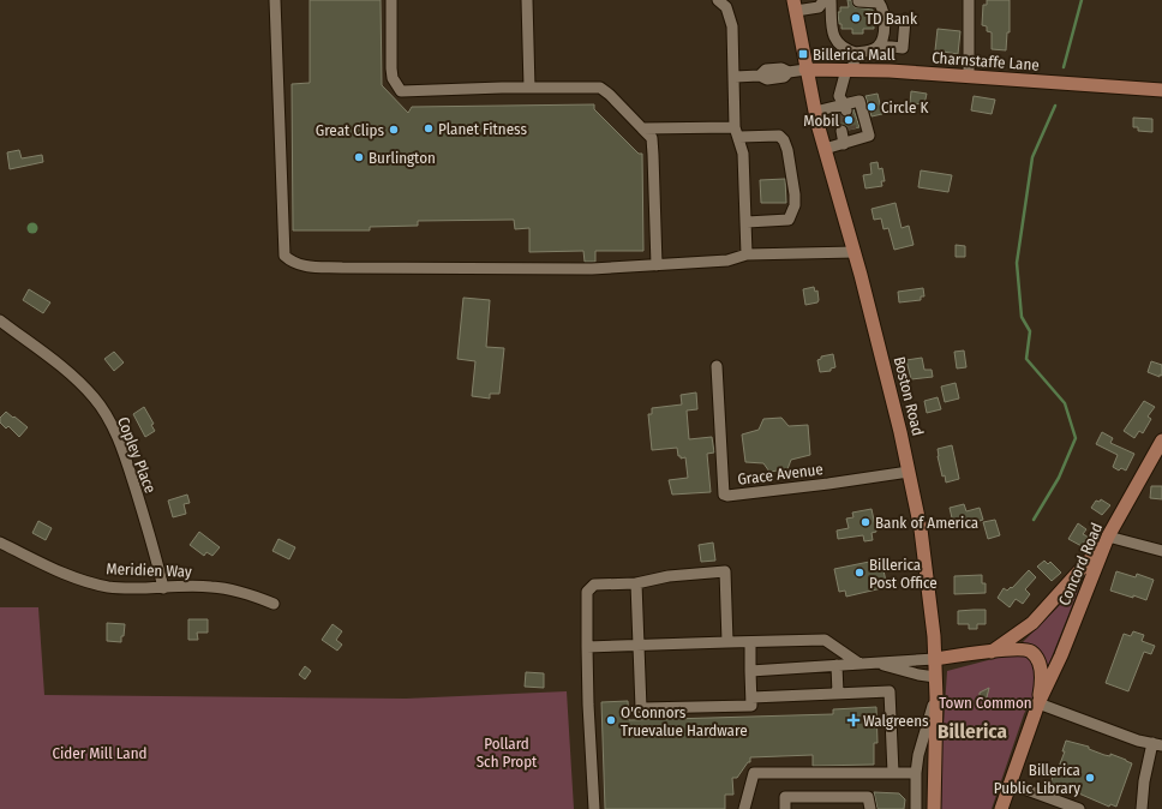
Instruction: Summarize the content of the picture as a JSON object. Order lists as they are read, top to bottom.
{
  "streets": {
    "main road": ["Charnstaffe Lane", "Boston Road", "Concord Road"],
    "street": ["Copley Place", "Grace Avenue", "Meridien Way"]
  },
  "crossings": [
    ["Charnstaffe Lane", "Boston Road"],
    ["Boston Road", "Grace Avenue"],
    ["Boston Road", "Concord Road"],
    ["Copley Place", "Meridien Way"]
  ],
  "districts": ["Billerica"],
  "parks": ["Town Common", "Pollard Sch Propt", "Cider Mill Land"],
  "places": {
    "other": [
      "TD Bank",
      "Circle K",
      "Mobil",
      "Planet Fitness",
      "Great Clips",
      "Burlington",
      "Bank of America",
      "Billerica Post Office",
      "O'Connors Truevalue Hardware",
      "Billerica Public Library"
    ],
    "transit": ["Billerica Mall"],
    "health": ["Walgreens"]
  }
}
